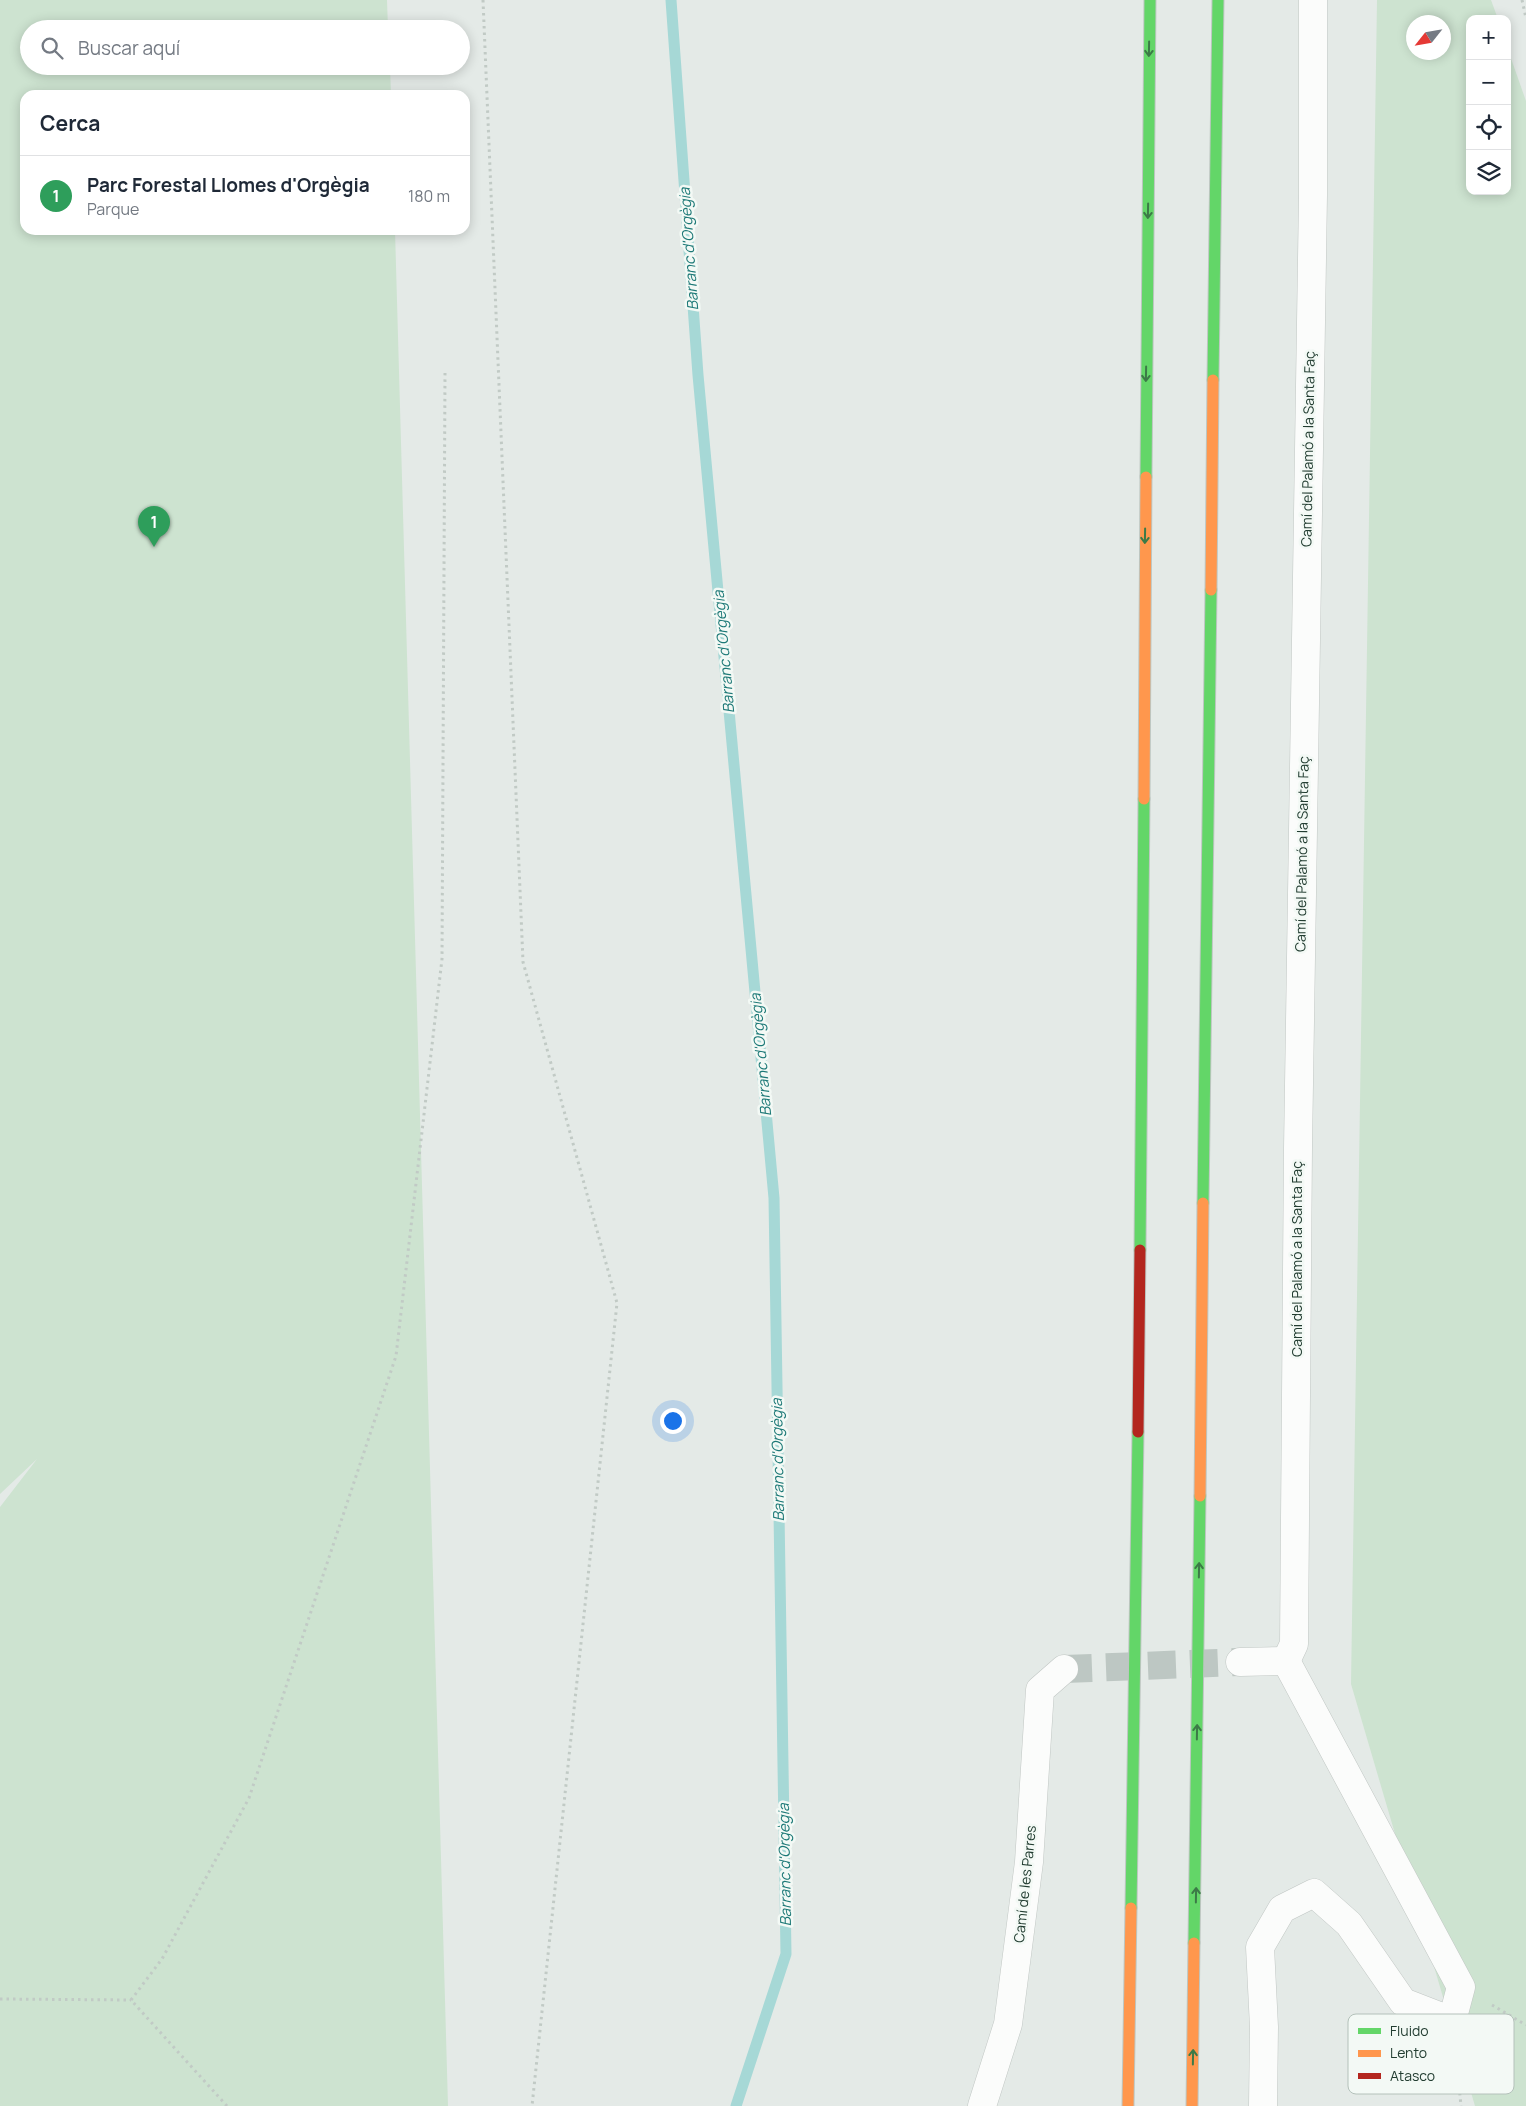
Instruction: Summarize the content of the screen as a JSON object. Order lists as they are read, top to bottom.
{
  "streets": {
    "street": ["Camí del Palamó a la Santa Faç", "Camí de les Parres"]
  },
  "water": ["Barranc d'Orgègia"],
  "legend": ["Fluido", "Lento", "Atasco"],
  "north": "bottom left",
  "page": {
    "map_buttons": ["+", "−"],
    "search": "Buscar aquí",
    "heading": "Cerca",
    "list": [
      {
        "mark": "1",
        "name": "Parc Forestal Llomes d'Orgègia",
        "note": "Parque",
        "value": "180 m"
      }
    ],
    "pins": "1"
  }
}
